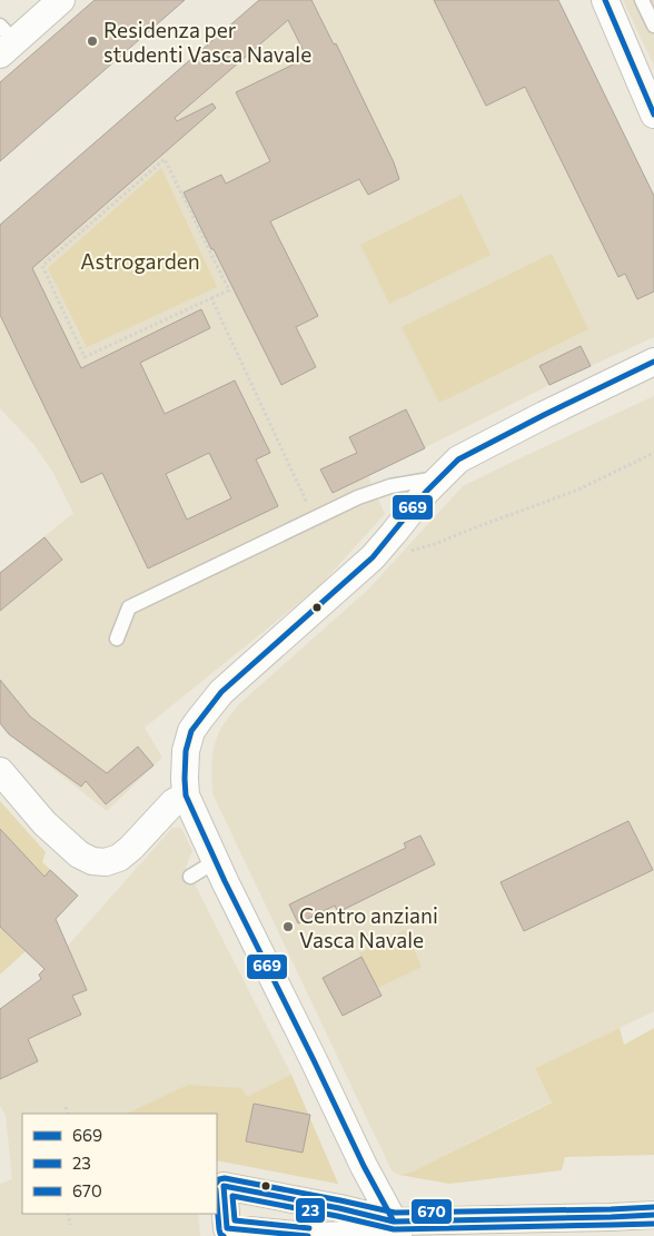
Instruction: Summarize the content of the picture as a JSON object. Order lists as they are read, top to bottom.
{
  "parks": ["Astrogarden"],
  "places": ["Residenza per studenti Vasca Navale", "Centro anziani Vasca Navale"],
  "lines": ["transit line 669", "transit line 670", "transit line 23"],
  "legend": ["669", "23", "670"]
}
